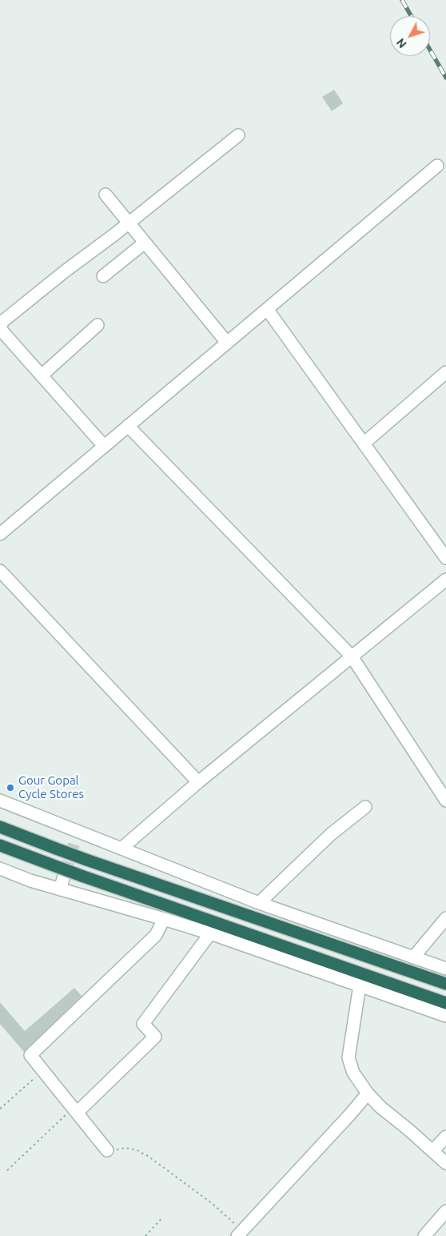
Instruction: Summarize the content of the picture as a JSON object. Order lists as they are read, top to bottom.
{
  "places": ["Gour Gopal Cycle Stores"],
  "north": "bottom left"
}
